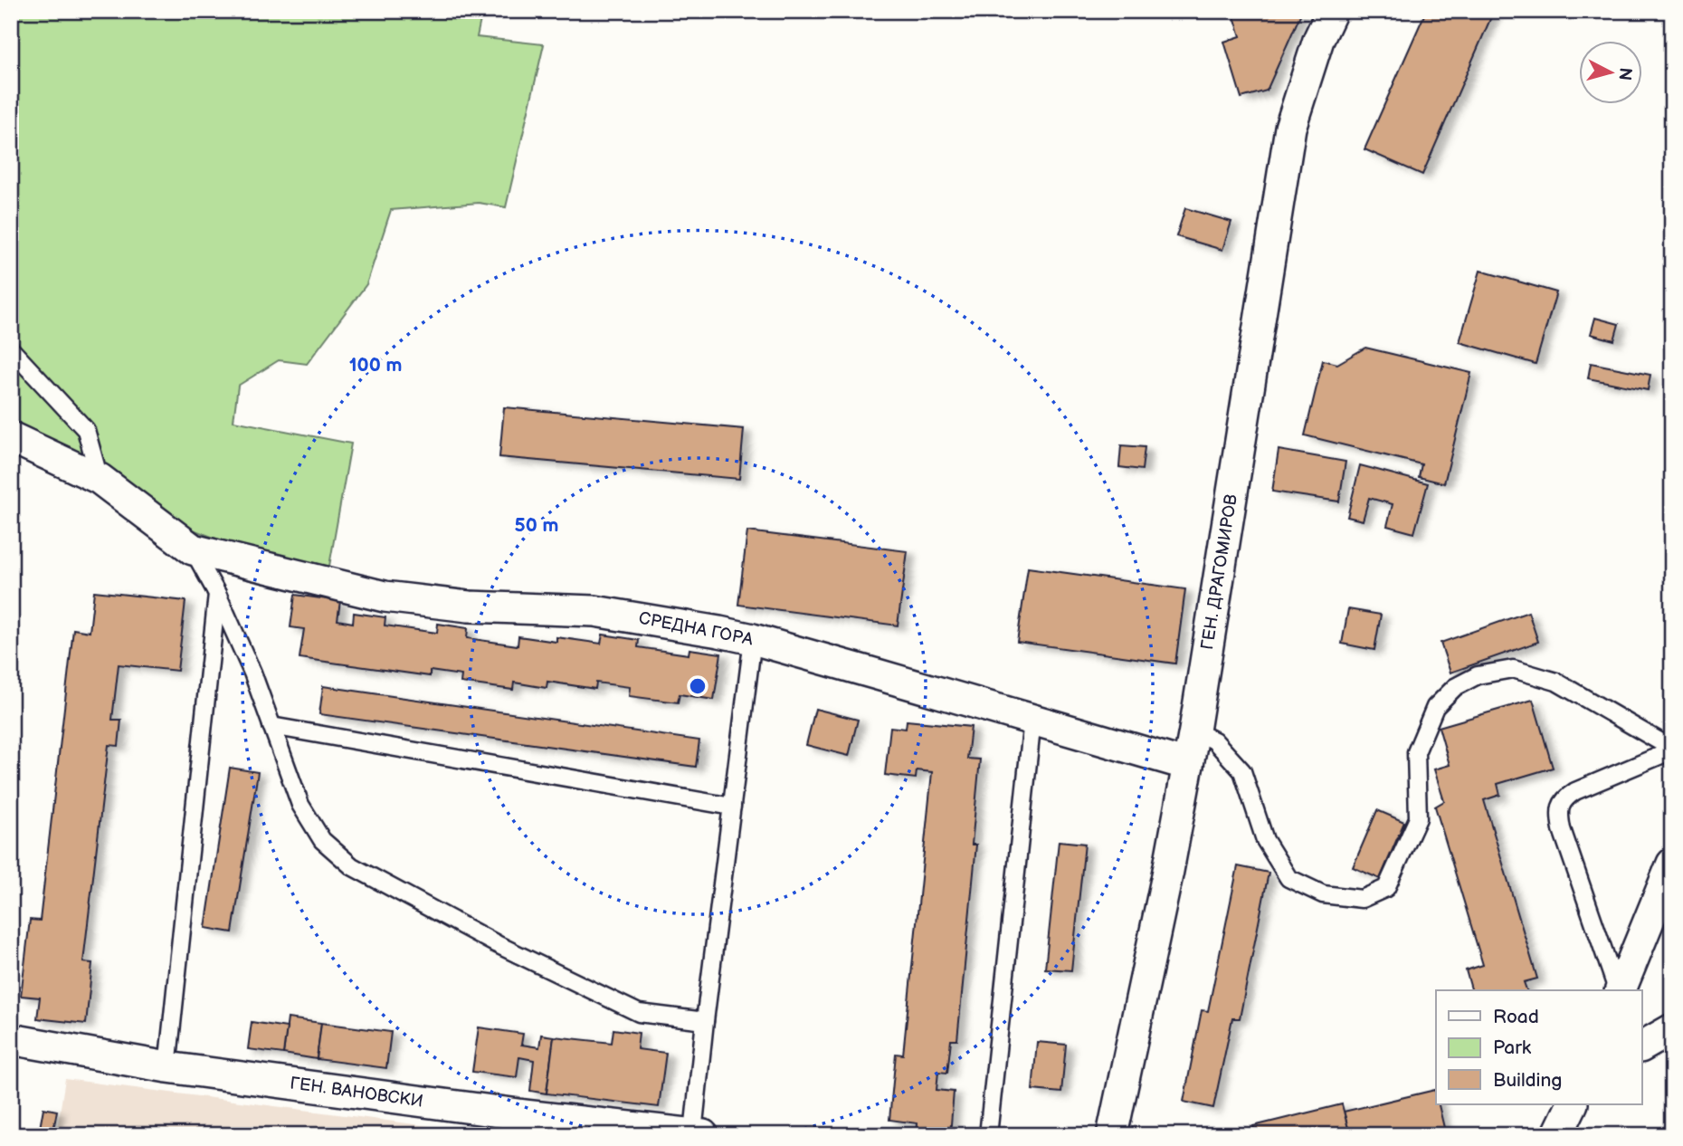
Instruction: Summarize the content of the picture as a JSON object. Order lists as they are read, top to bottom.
{
  "streets": {
    "street": ["ГЕН. ДРАГОМИРОВ", "СРЕДНА ГОРА", "ГЕН. ВАНОВСКИ"]
  },
  "crossings": [
    ["ГЕН. ДРАГОМИРОВ", "СРЕДНА ГОРА"]
  ],
  "legend": ["Road", "Park", "Building"],
  "north": "right",
  "rings": ["100 m", "50 m"]
}
